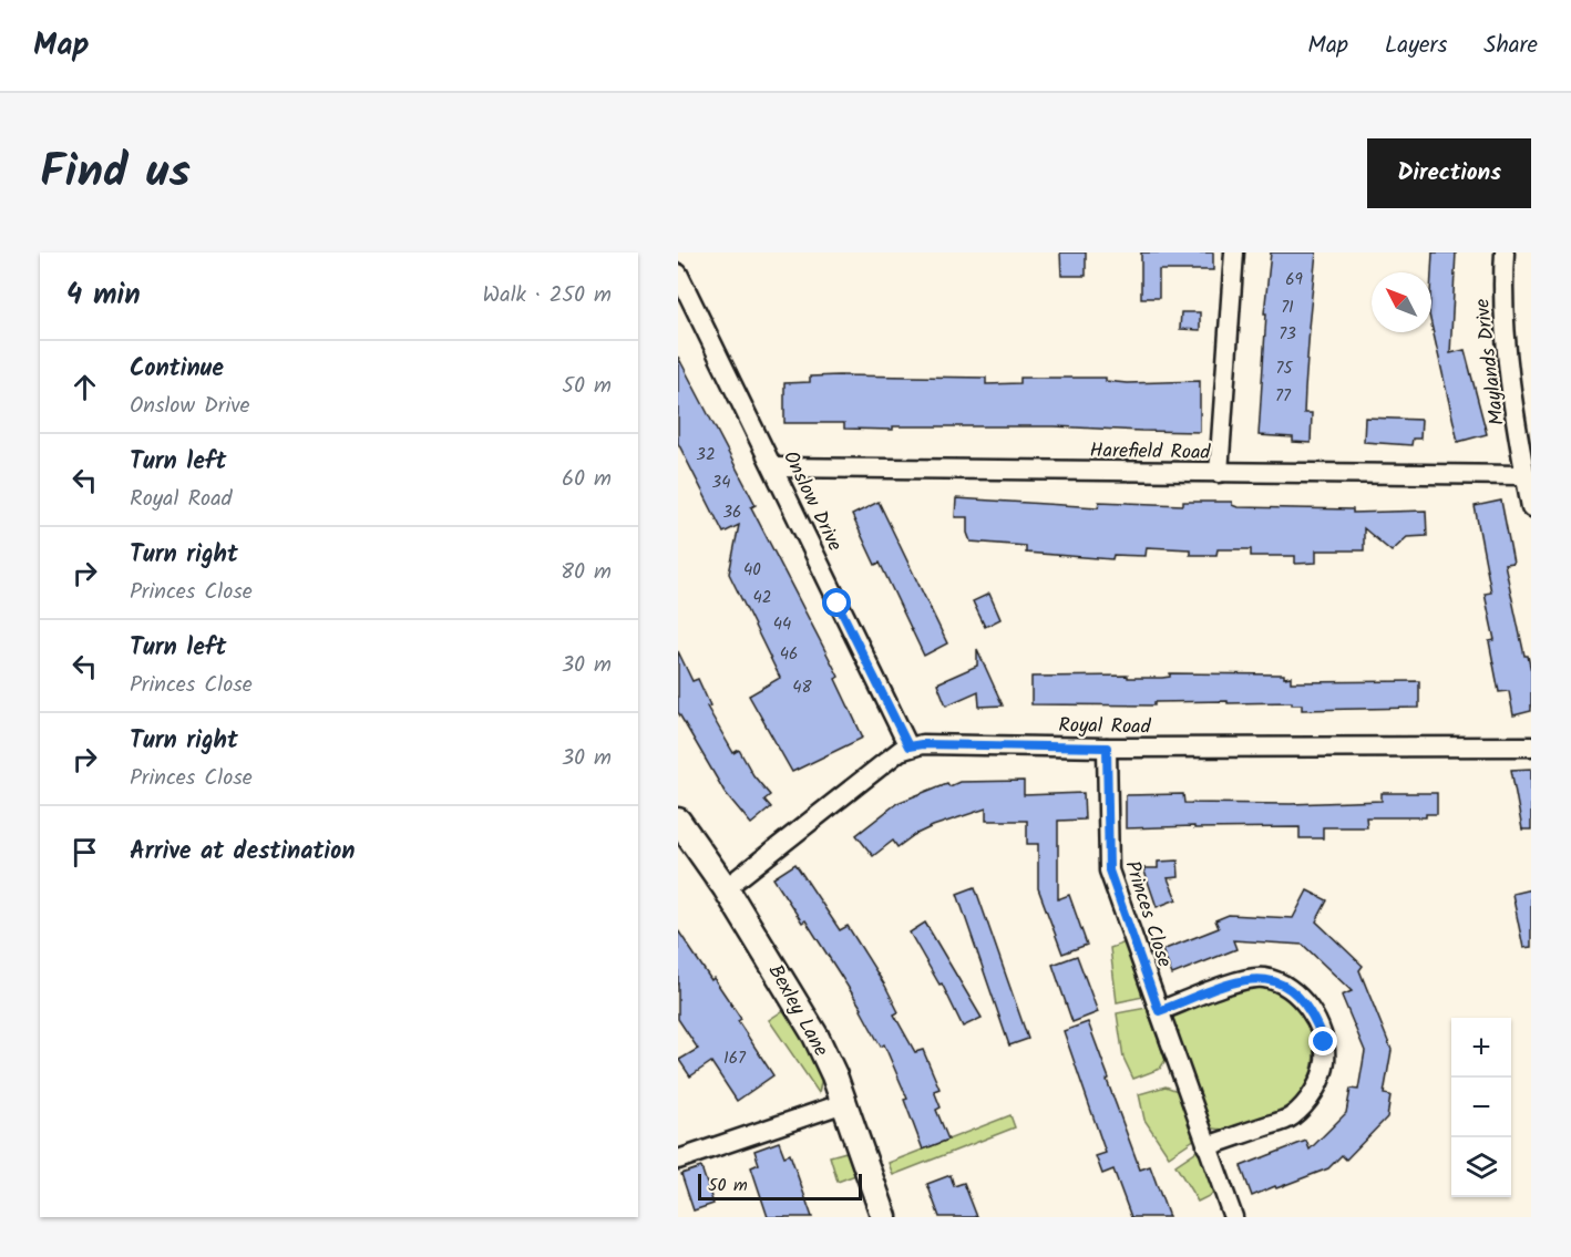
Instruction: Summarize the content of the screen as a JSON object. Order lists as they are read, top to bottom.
{
  "streets": {
    "street": [
      "Maylands Drive",
      "Harefield Road",
      "Onslow Drive",
      "Royal Road",
      "Princes Close",
      "Bexley Lane"
    ]
  },
  "crossings": [
    ["Maylands Drive", "Harefield Road"],
    ["Harefield Road", "Onslow Drive"],
    ["Onslow Drive", "Royal Road"],
    ["Royal Road", "Princes Close"]
  ],
  "house_numbers": [
    "69",
    "71",
    "73",
    "75",
    "77",
    "32",
    "34",
    "36",
    "40",
    "42",
    "44",
    "46",
    "48",
    "167"
  ],
  "scale_bar": "50 m",
  "north": "top left",
  "page": {
    "header": "Map",
    "nav": ["Map", "Layers", "Share"],
    "title": "Find us",
    "buttons": "Directions",
    "heading": ["4 min", "Walk · 250 m"],
    "list": [
      ["Continue", "Onslow Drive", "50 m"],
      ["Turn left", "Royal Road", "60 m"],
      ["Turn right", "Princes Close", "80 m"],
      ["Turn left", "Princes Close", "30 m"],
      ["Turn right", "Princes Close", "30 m"],
      "Arrive at destination"
    ],
    "map_buttons": ["+", "−"],
    "scale": "50 m"
  }
}
